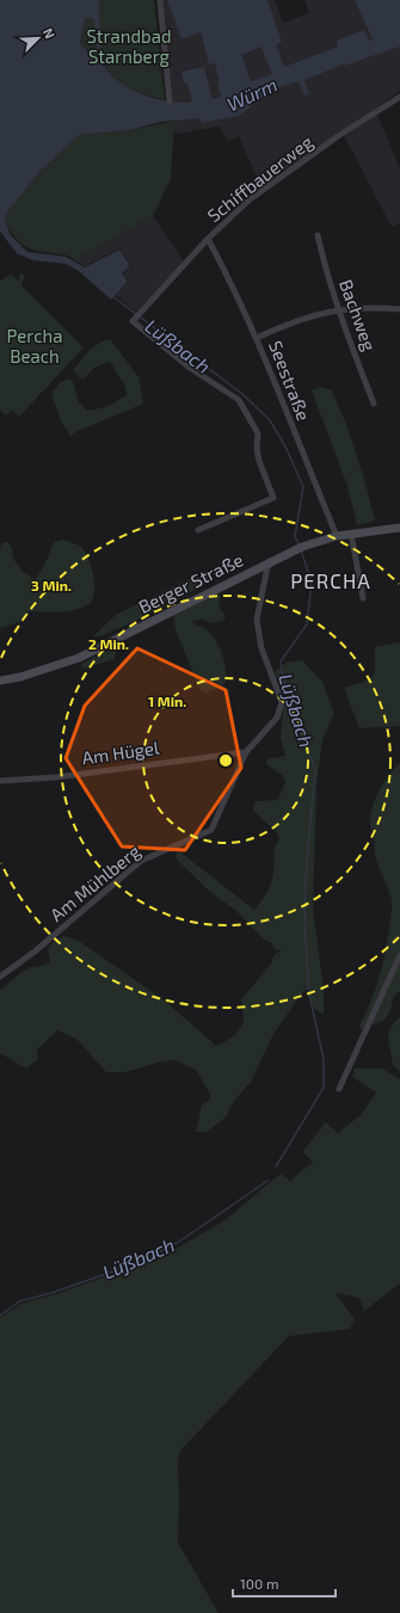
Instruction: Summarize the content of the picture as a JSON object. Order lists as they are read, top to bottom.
{
  "streets": {
    "main road": ["Berger Straße"],
    "street": [
      "Schiffbauerweg",
      "Bachweg",
      "Seestraße",
      "Am Hügel",
      "Am Mühlberg"
    ]
  },
  "crossings": [
    ["Schiffbauerweg", "Seestraße"],
    ["Seestraße", "Berger Straße"],
    ["Berger Straße", "Am Mühlberg"],
    ["Am Hügel", "Am Mühlberg"]
  ],
  "districts": ["PERCHA"],
  "water": ["Würm", "Lüßbach"],
  "parks": ["Strandbad Starnberg", "Percha Beach"],
  "scale_bar": "100 m",
  "north": "top right",
  "rings": ["3 Min.", "2 Min.", "1 Min."]
}
